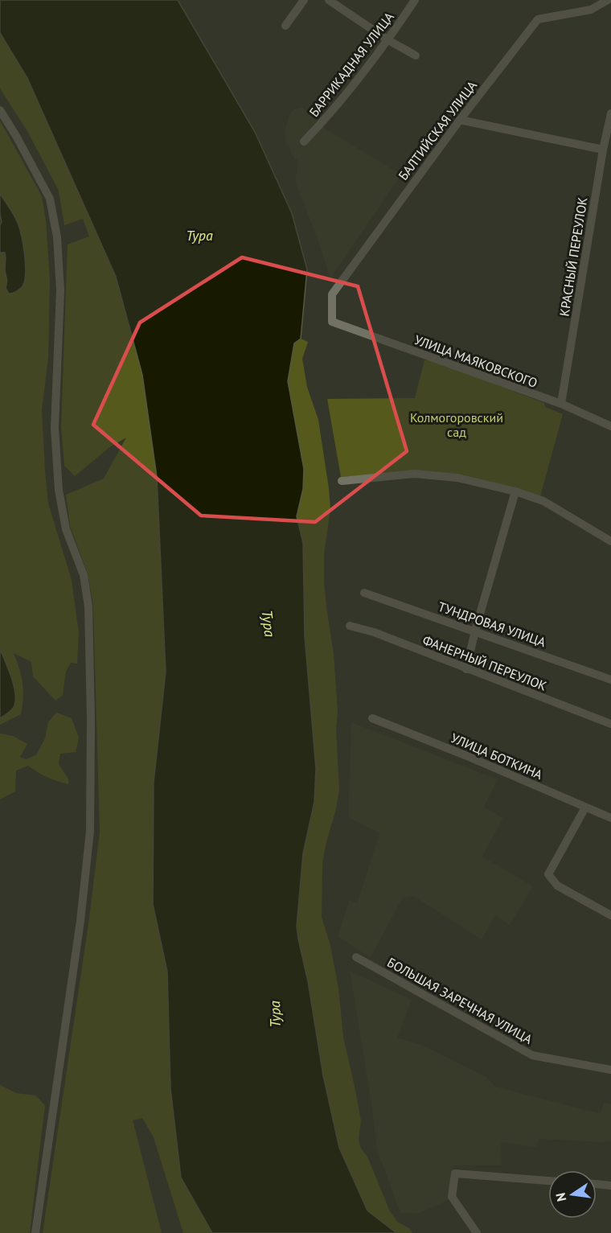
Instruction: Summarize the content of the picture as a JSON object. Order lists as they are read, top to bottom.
{
  "streets": {
    "street": [
      "БАРРИКАДНАЯ УЛИЦА",
      "БАЛТИЙСКАЯ УЛИЦА",
      "КРАСНЫЙ ПЕРЕУЛОК",
      "УЛИЦА МАЯКОВСКОГО",
      "ТУНДРОВАЯ УЛИЦА",
      "ФАНЕРНЫЙ ПЕРЕУЛОК",
      "УЛИЦА БОТКИНА",
      "БОЛЬШАЯ ЗАРЕЧНАЯ УЛИЦА"
    ]
  },
  "crossings": [
    ["БАЛТИЙСКАЯ УЛИЦА", "УЛИЦА МАЯКОВСКОГО"],
    ["КРАСНЫЙ ПЕРЕУЛОК", "УЛИЦА МАЯКОВСКОГО"]
  ],
  "water": ["Тура"],
  "parks": ["Колмогоровский сад"],
  "north": "left"
}
